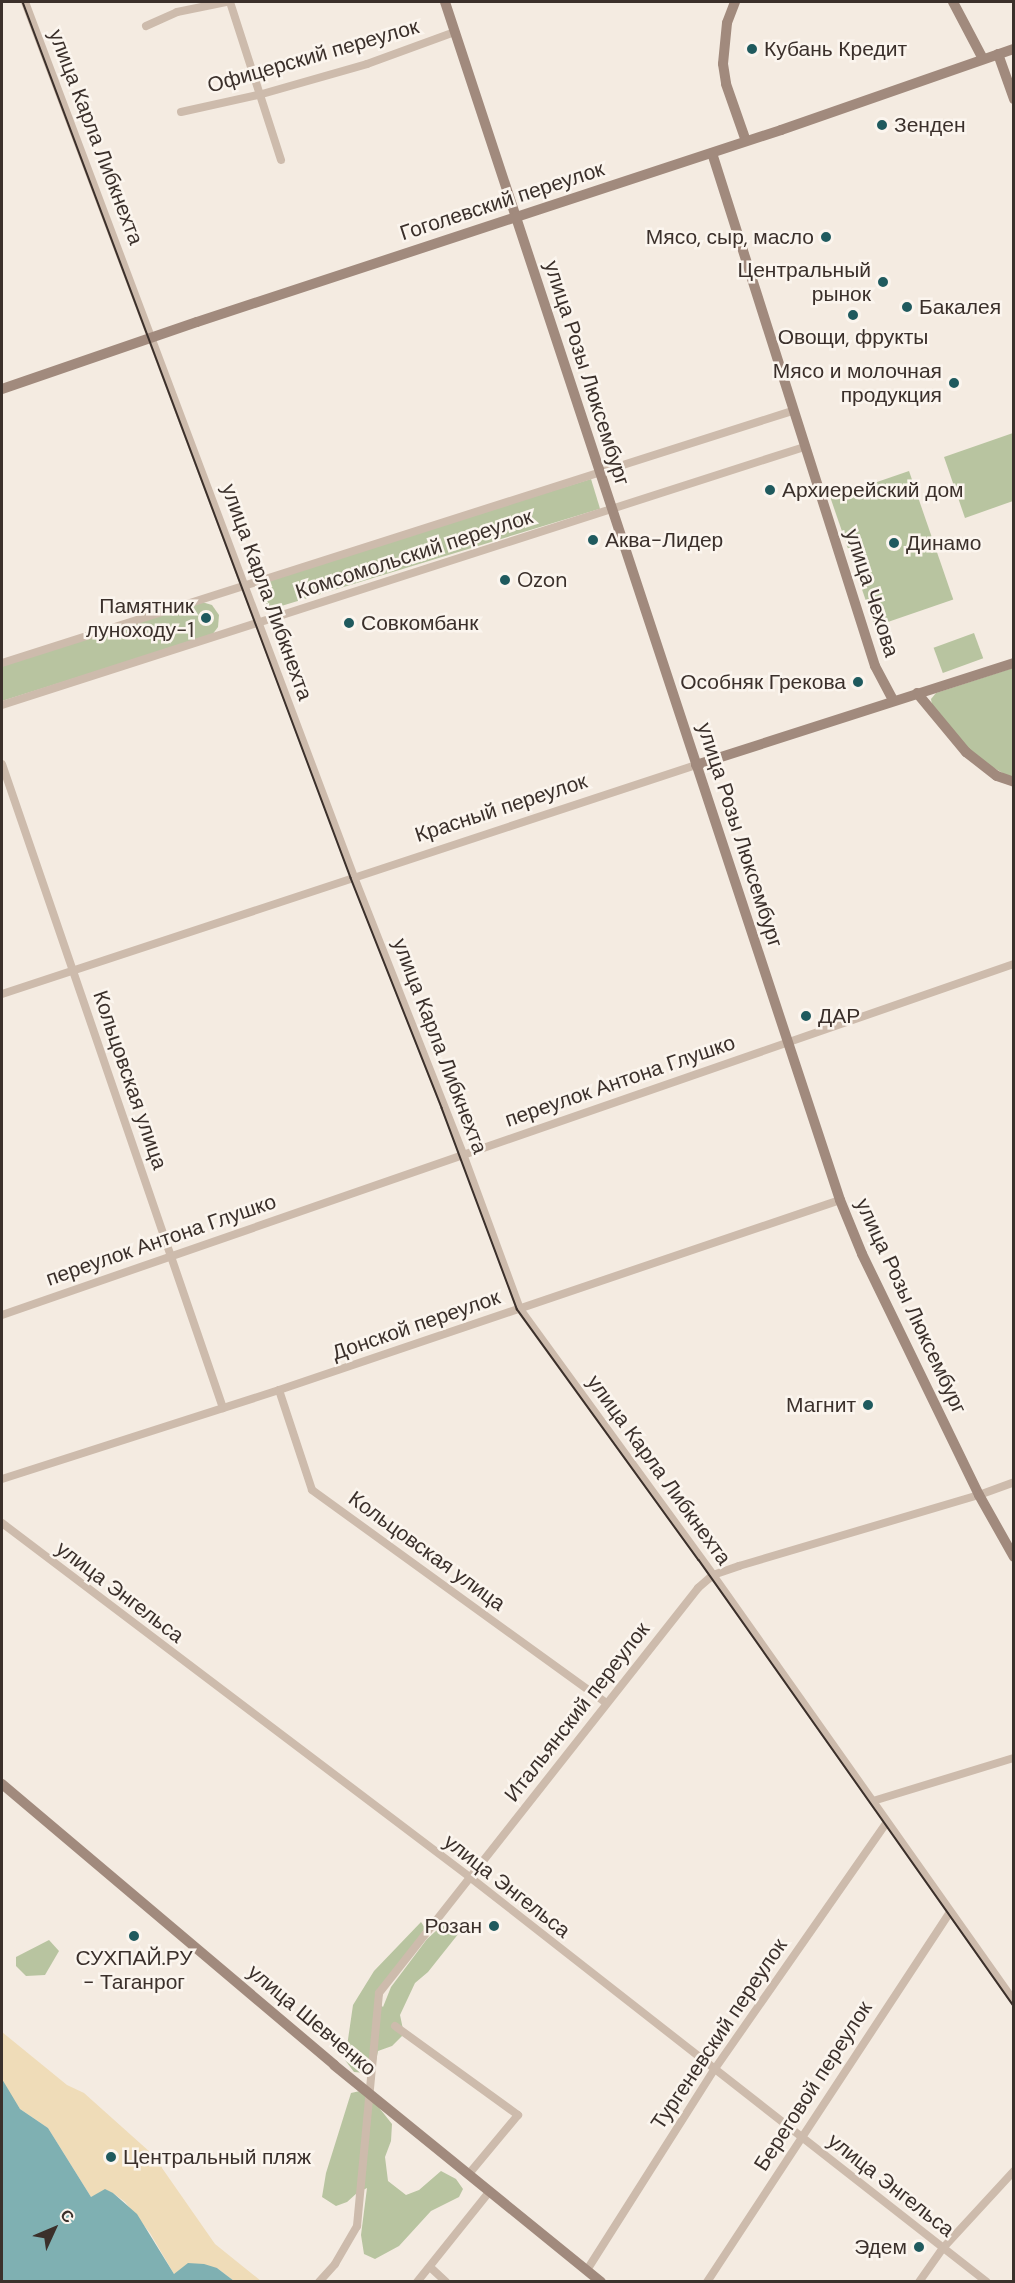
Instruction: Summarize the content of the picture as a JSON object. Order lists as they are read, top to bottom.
{
  "streets": {
    "street": [
      "Офицерский переулок",
      "улица Карла Либкнехта",
      "Гоголевский переулок",
      "улица Розы Люксембург",
      "Комсомольский переулок",
      "улица Чехова",
      "Красный переулок",
      "Кольцовская улица",
      "переулок Антона Глушко",
      "Донской переулок",
      "улица Энгельса",
      "Итальянский переулок",
      "улица Шевченко",
      "Тургеневский переулок",
      "Береговой переулок"
    ]
  },
  "crossings": [
    ["Офицерский переулок", "улица Розы Люксембург"],
    ["улица Карла Либкнехта", "Гоголевский переулок"],
    ["улица Карла Либкнехта", "Комсомольский переулок"],
    ["улица Карла Либкнехта", "Красный переулок"],
    ["улица Карла Либкнехта", "переулок Антона Глушко"],
    ["улица Карла Либкнехта", "Донской переулок"],
    ["улица Карла Либкнехта", "Итальянский переулок"],
    ["улица Карла Либкнехта", "Тургеневский переулок"],
    ["улица Карла Либкнехта", "Береговой переулок"],
    ["Гоголевский переулок", "улица Розы Люксембург"],
    ["Гоголевский переулок", "улица Чехова"],
    ["улица Розы Люксембург", "Комсомольский переулок"],
    ["улица Розы Люксембург", "Красный переулок"],
    ["улица Розы Люксембург", "переулок Антона Глушко"],
    ["улица Розы Люксембург", "Донской переулок"],
    ["улица Розы Люксембург", "Итальянский переулок"],
    ["Комсомольский переулок", "улица Чехова"],
    ["улица Чехова", "Красный переулок"],
    ["Красный переулок", "Кольцовская улица"],
    ["Кольцовская улица", "переулок Антона Глушко"],
    ["Кольцовская улица", "Донской переулок"],
    ["Кольцовская улица", "Итальянский переулок"],
    ["улица Энгельса", "Итальянский переулок"],
    ["улица Энгельса", "Тургеневский переулок"],
    ["улица Энгельса", "Береговой переулок"],
    ["улица Шевченко", "Тургеневский переулок"]
  ],
  "places": [
    "Кубань Кредит",
    "Зенден",
    "Мясо, сыр, масло",
    "Центральный рынок",
    "Бакалея",
    "Овощи, фрукты",
    "Мясо и молочная продукция",
    "Архиерейский дом",
    "Аква-Лидер",
    "Динамо",
    "Ozon",
    "Памятник луноходу-1",
    "Совкомбанк",
    "Особняк Грекова",
    "ДАР",
    "Магнит",
    "Розан",
    "СУХПАЙ.РУ - Таганрог",
    "Центральный пляж",
    "Эдем"
  ],
  "north": "top right"
}
